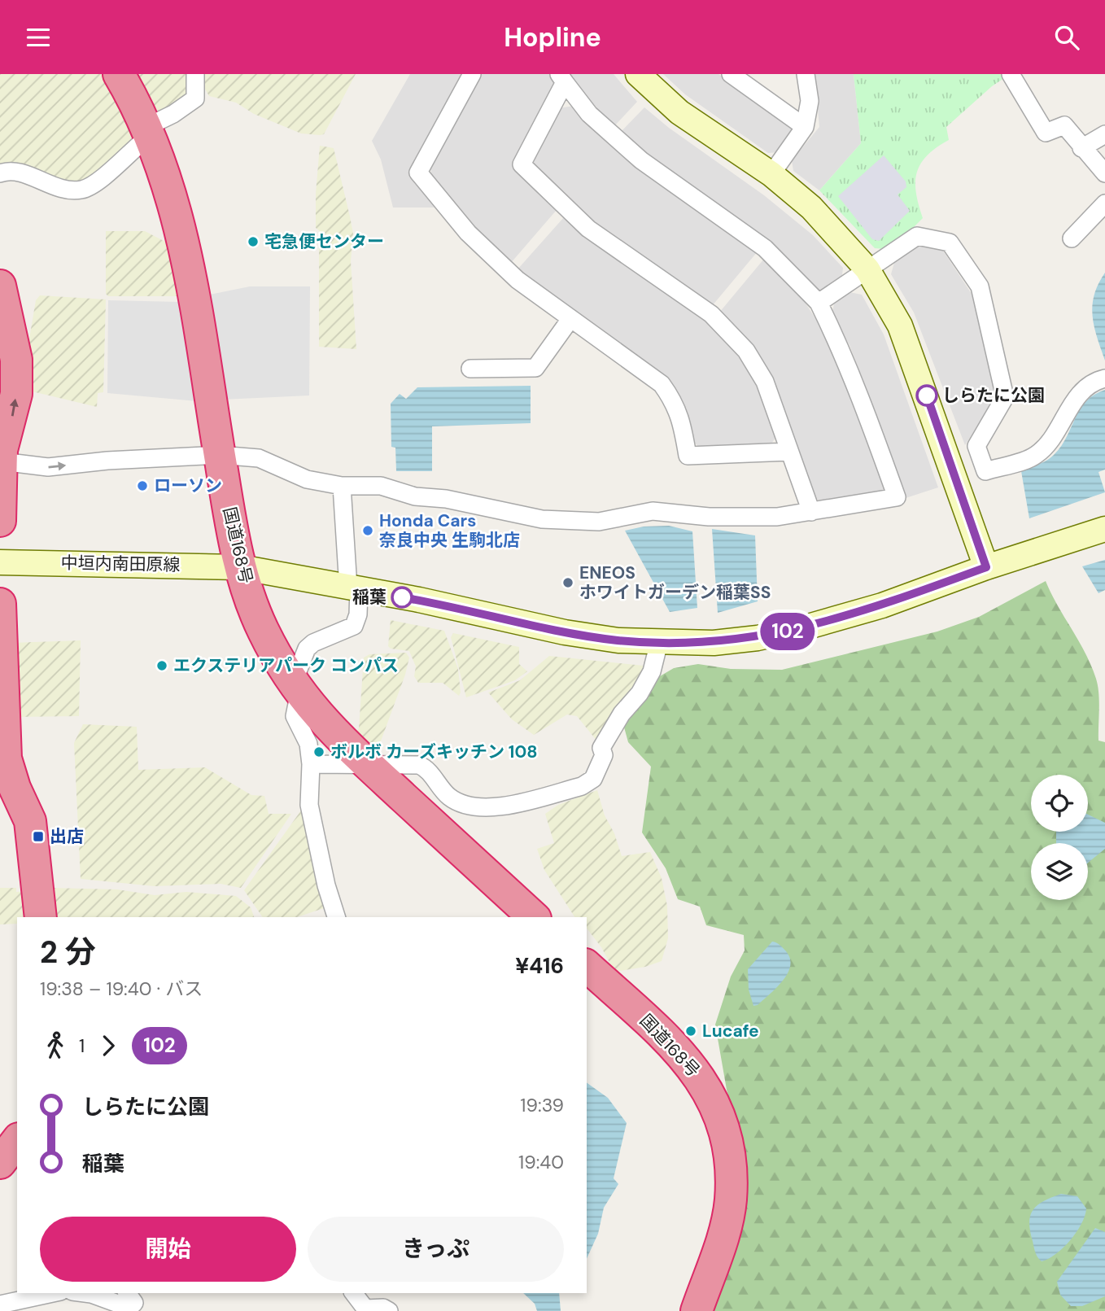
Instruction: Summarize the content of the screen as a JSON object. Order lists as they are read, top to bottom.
{
  "streets": {
    "highway": ["国道168号"],
    "street": ["中垣内南田原線"]
  },
  "crossings": [
    ["国道168号", "中垣内南田原線"]
  ],
  "places": {
    "other": [
      "宅急便センター",
      "しらたに公園",
      "ローソン",
      "Honda Cars 奈良中央 生駒北店",
      "ENEOS ホワイトガーデン稲葉SS",
      "稲葉",
      "エクステリアパーク コンパス",
      "ボルボ カーズキッチン 108",
      "Lucafe"
    ],
    "transit": ["出店"]
  },
  "lines": ["bus line 102"],
  "page": {
    "header": "Hopline",
    "on_map": "102",
    "heading": ["2 分", "19:38 – 19:40 · バス", "¥416"],
    "legs": ["1", "102"],
    "list": [
      {
        "name": "しらたに公園",
        "value": "19:39"
      },
      {
        "name": "稲葉",
        "value": "19:40"
      }
    ],
    "buttons": ["開始", "きっぷ"]
  }
}
